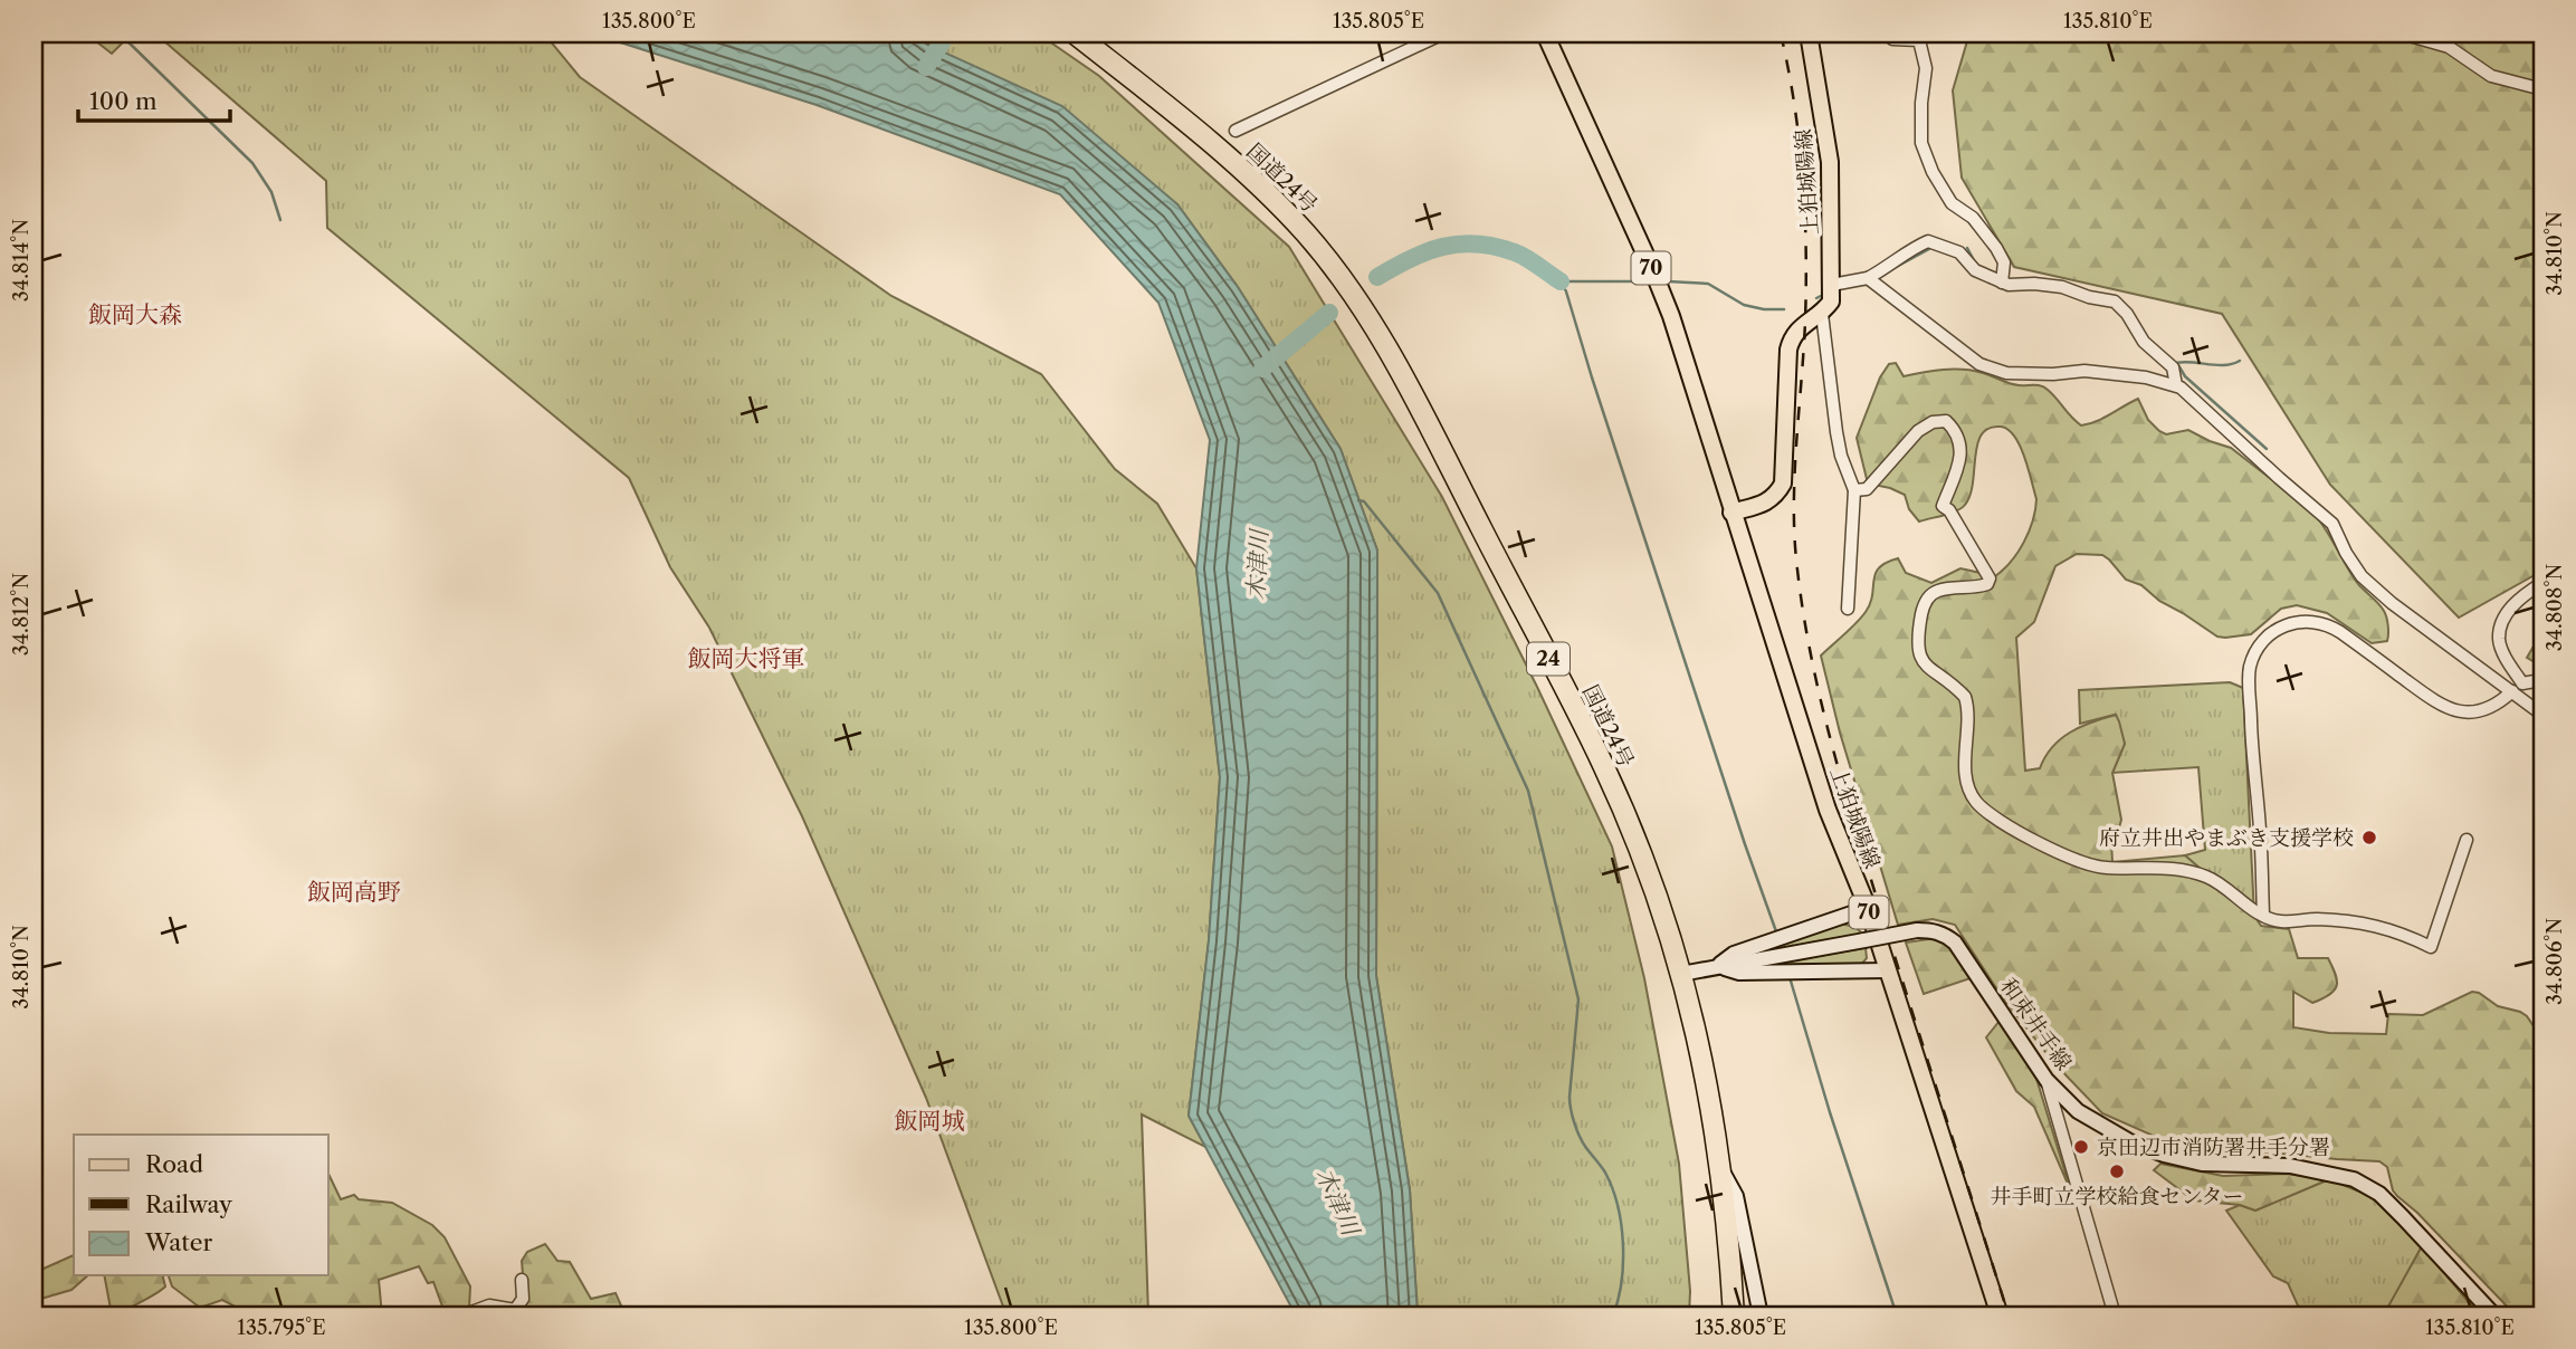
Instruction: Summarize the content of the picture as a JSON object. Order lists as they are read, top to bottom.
{
  "streets": {
    "highway": ["国道24号", "24"],
    "main road": ["上狛城陽線", "70", "和束井手線"]
  },
  "crossings": [
    ["国道24号", "和束井手線"]
  ],
  "districts": [
    "飯岡大森",
    "飯岡大将軍",
    "飯岡高野",
    "飯岡城"
  ],
  "water": ["木津川"],
  "places": ["府立井出やまぶき支援学校", "京田辺市消防署井手分署", "井手町立学校給食センター"],
  "legend": ["Road", "Railway", "Water"],
  "scale_bar": "100 m",
  "coordinates": [
    "135.800°E",
    "135.805°E",
    "135.810°E",
    "34.810°N",
    "34.814°N",
    "34.808°N",
    "34.812°N",
    "34.806°N",
    "135.795°E"
  ]
}
